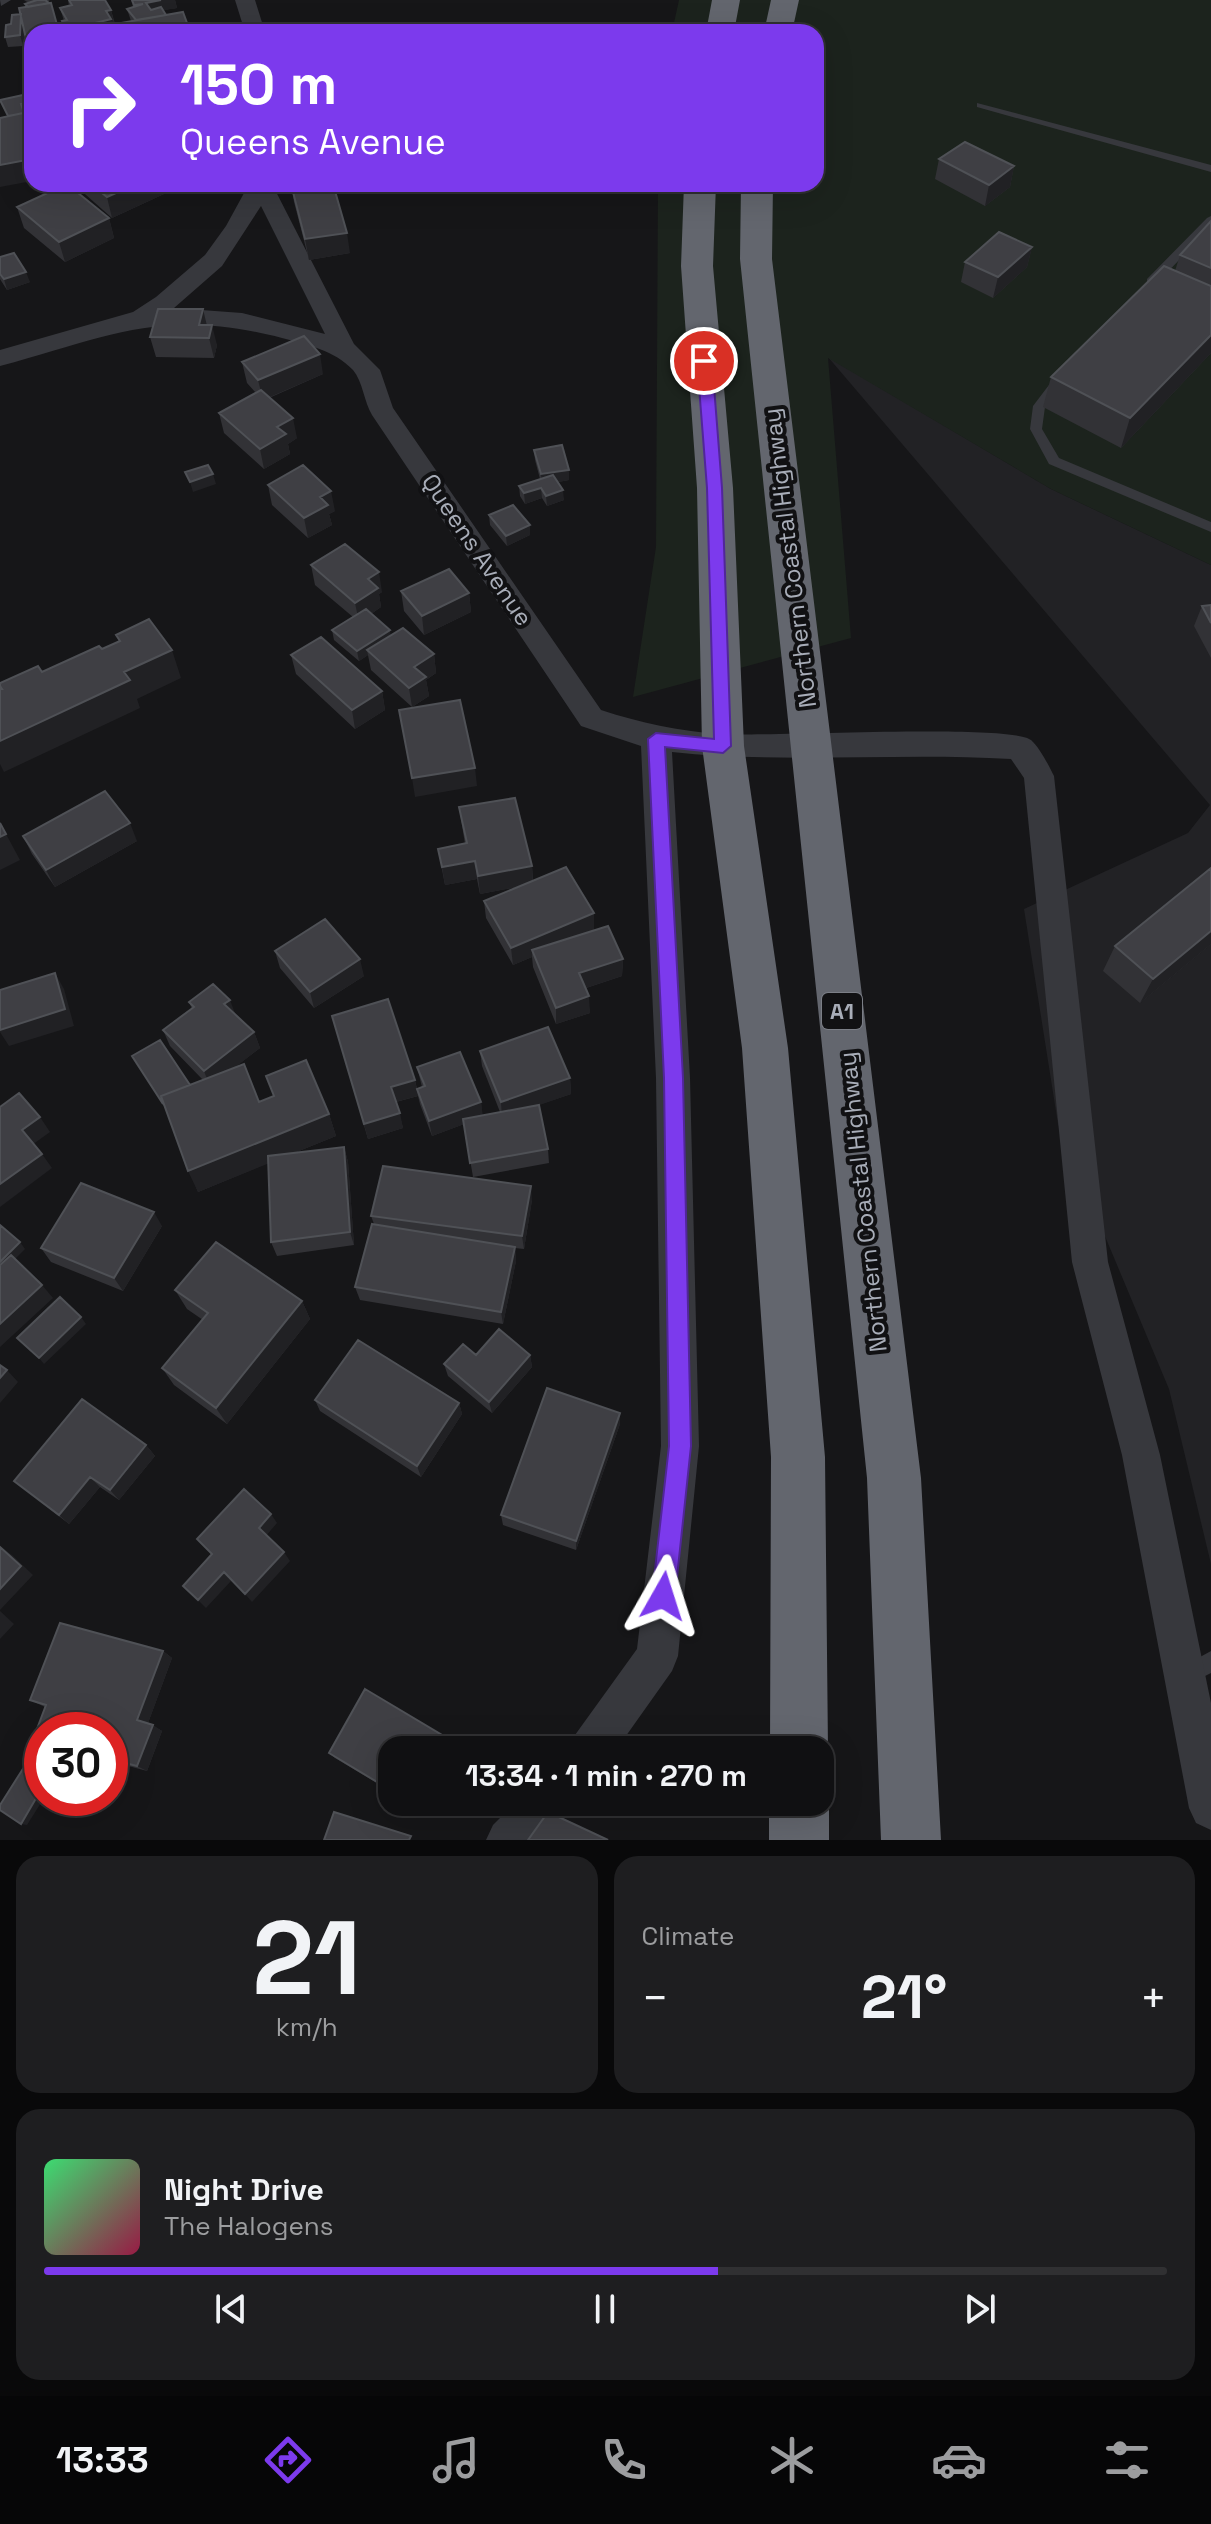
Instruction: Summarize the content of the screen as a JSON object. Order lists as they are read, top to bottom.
{
  "streets": {
    "highway": ["Northern Coastal Highway", "A1"],
    "street": ["Queens Avenue"]
  },
  "crossings": [
    ["Queens Avenue", "Northern Coastal Highway"]
  ],
  "page": {
    "turn": ["150 m", "Queens Avenue"],
    "limit": "30",
    "trip": "13:34 · 1 min · 270 m",
    "tile": [
      ["21", "km/h"],
      "Climate"
    ],
    "heat": ["−", "21°", "+"],
    "song": ["Night Drive", "The Halogens"],
    "tabs": "13:33"
  }
}
